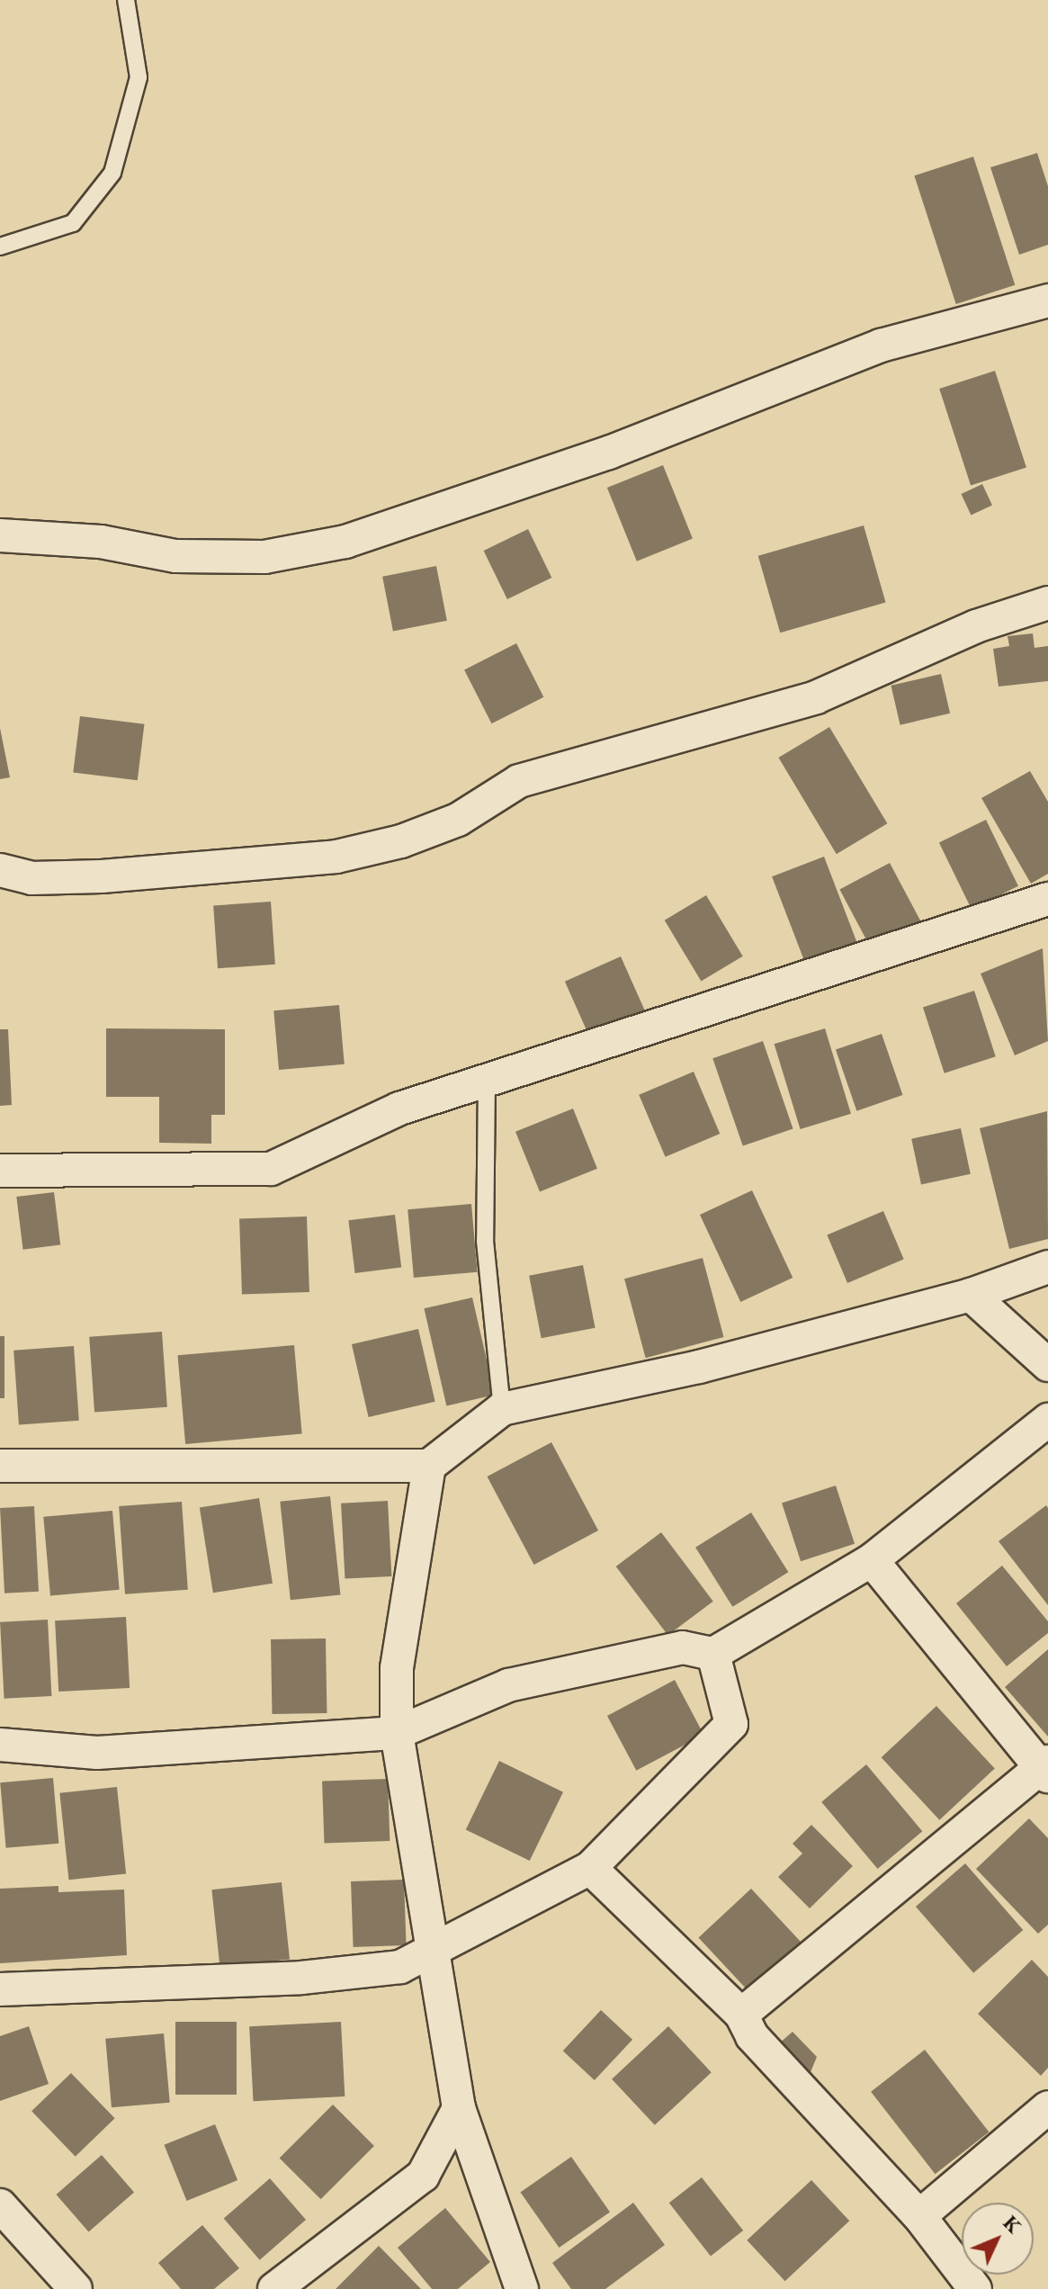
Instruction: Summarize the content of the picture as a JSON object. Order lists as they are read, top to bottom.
{
  "north": "top right"
}
